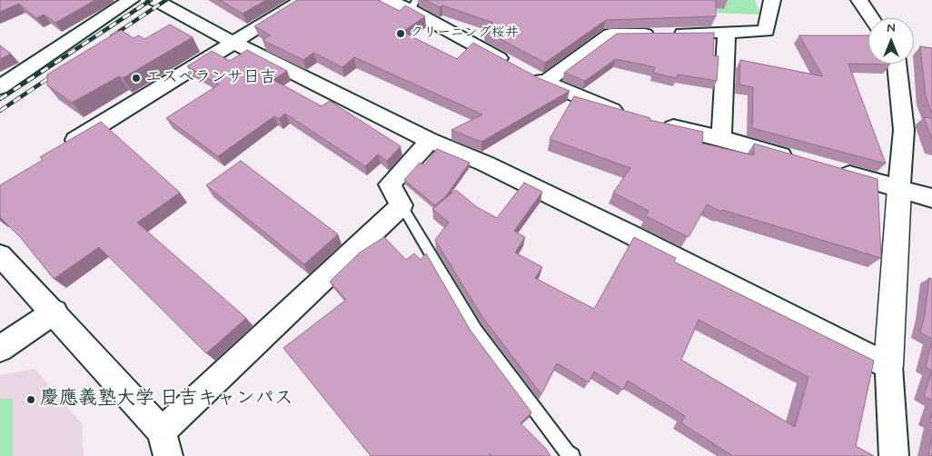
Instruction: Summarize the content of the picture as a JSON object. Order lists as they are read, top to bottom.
{
  "places": ["クリーニング桜井", "エスペランサ日吉", "慶應義塾大学 日吉キャンパス"],
  "north": "top"
}
